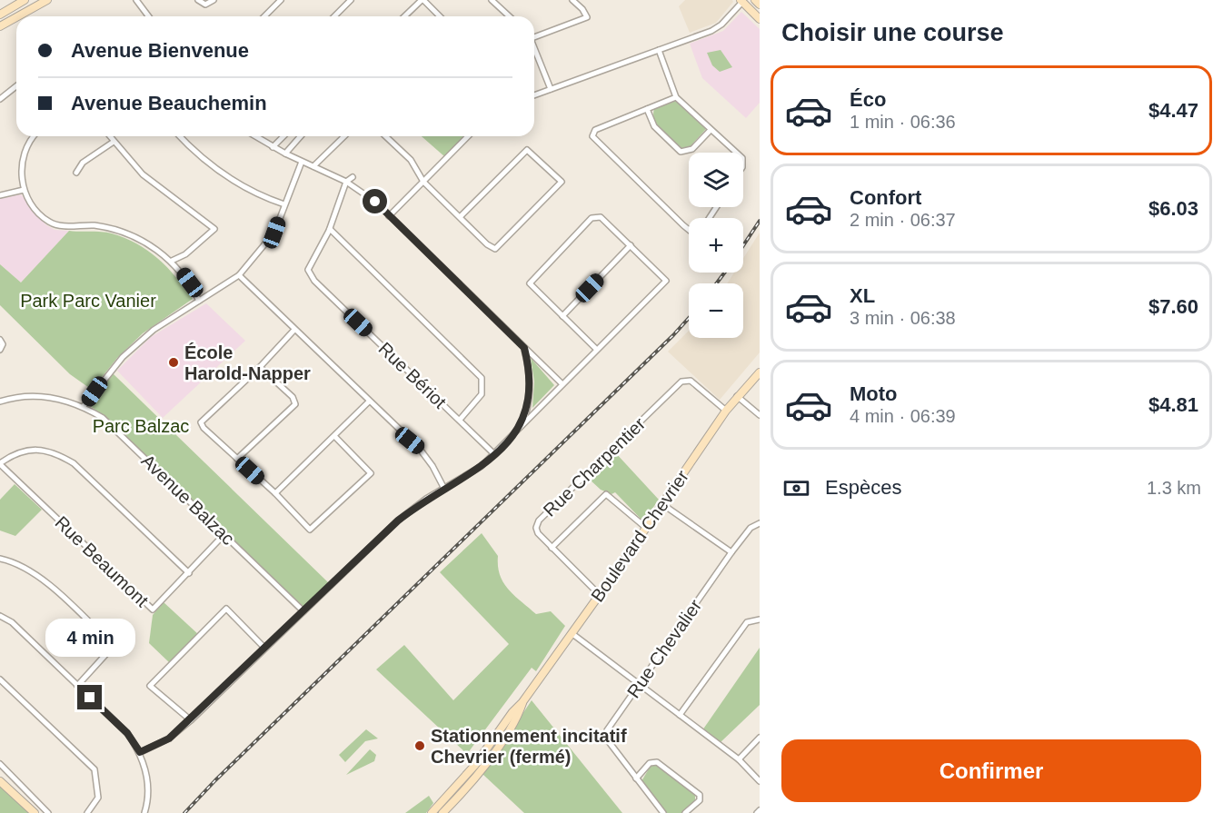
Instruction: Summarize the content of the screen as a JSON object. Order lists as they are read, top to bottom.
{
  "streets": {
    "street": [
      "Rue Bériot",
      "Rue Charpentier",
      "Avenue Balzac",
      "Boulevard Chevrier",
      "Rue Beaumont",
      "Rue Chevalier"
    ]
  },
  "crossings": [
    ["Rue Charpentier", "Boulevard Chevrier"],
    ["Avenue Balzac", "Rue Beaumont"]
  ],
  "parks": ["Park Parc Vanier", "Parc Balzac"],
  "places": ["École Harold-Napper", "Stationnement incitatif Chevrier (fermé)"],
  "page": {
    "heading": "Choisir une course",
    "banner": ["Avenue Bienvenue", "Avenue Beauchemin"],
    "list": [
      {
        "name": "Éco",
        "note": "1 min · 06:36",
        "value": "$4.47"
      },
      {
        "name": "Confort",
        "note": "2 min · 06:37",
        "value": "$6.03"
      },
      {
        "name": "XL",
        "note": "3 min · 06:38",
        "value": "$7.60"
      },
      {
        "name": "Moto",
        "note": "4 min · 06:39",
        "value": "$4.81"
      }
    ],
    "map_buttons": ["+", "−"],
    "pay": ["Espèces", "1.3 km"],
    "bubble": "4 min",
    "buttons": "Confirmer"
  }
}
